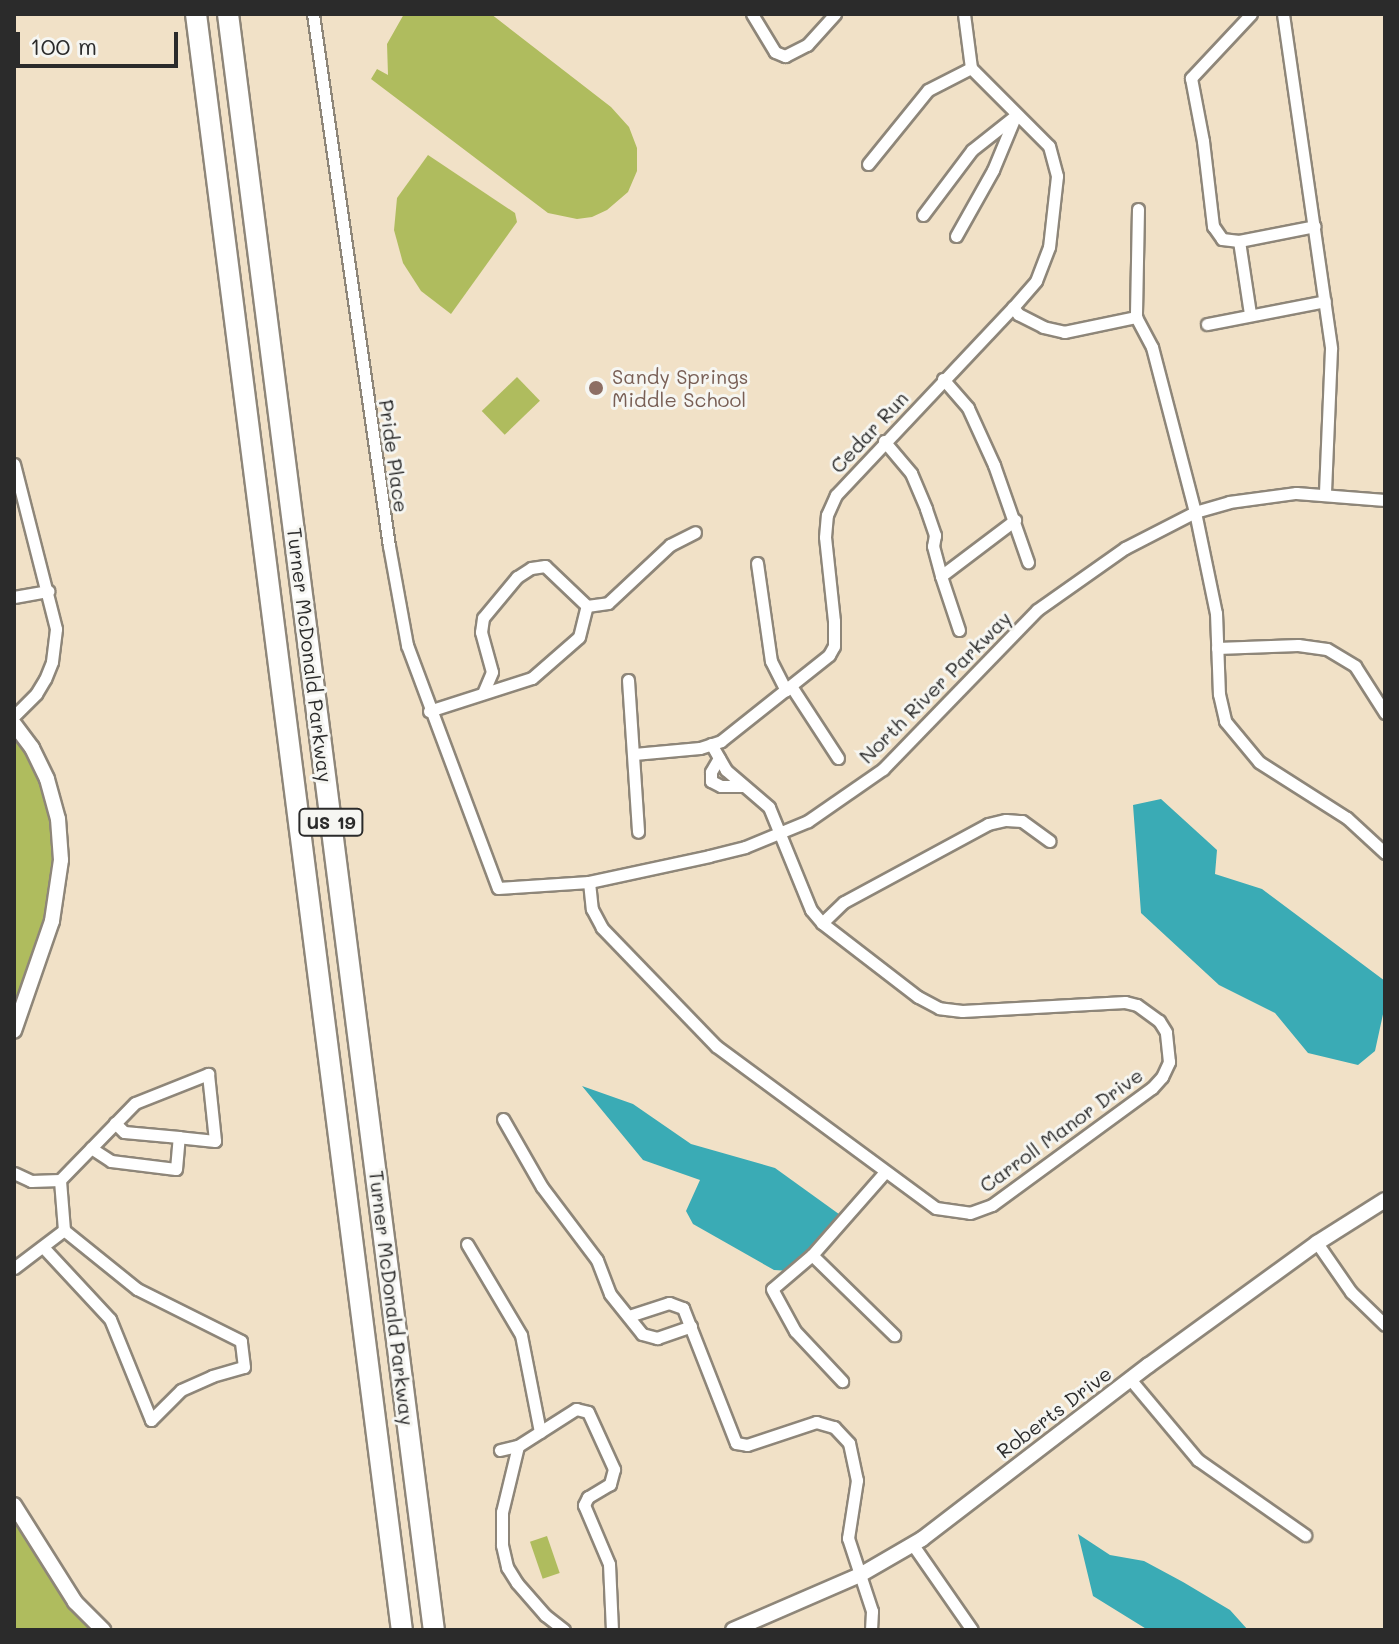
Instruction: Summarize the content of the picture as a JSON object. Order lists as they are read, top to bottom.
{
  "streets": {
    "highway": ["Turner McDonald Parkway", "US 19"],
    "street": [
      "Cedar Run",
      "Pride Place",
      "North River Parkway",
      "Carroll Manor Drive",
      "Roberts Drive"
    ]
  },
  "crossings": [
    ["Pride Place", "North River Parkway"],
    ["North River Parkway", "Carroll Manor Drive"]
  ],
  "places": ["Sandy Springs Middle School"],
  "scale_bar": "100 m"
}
